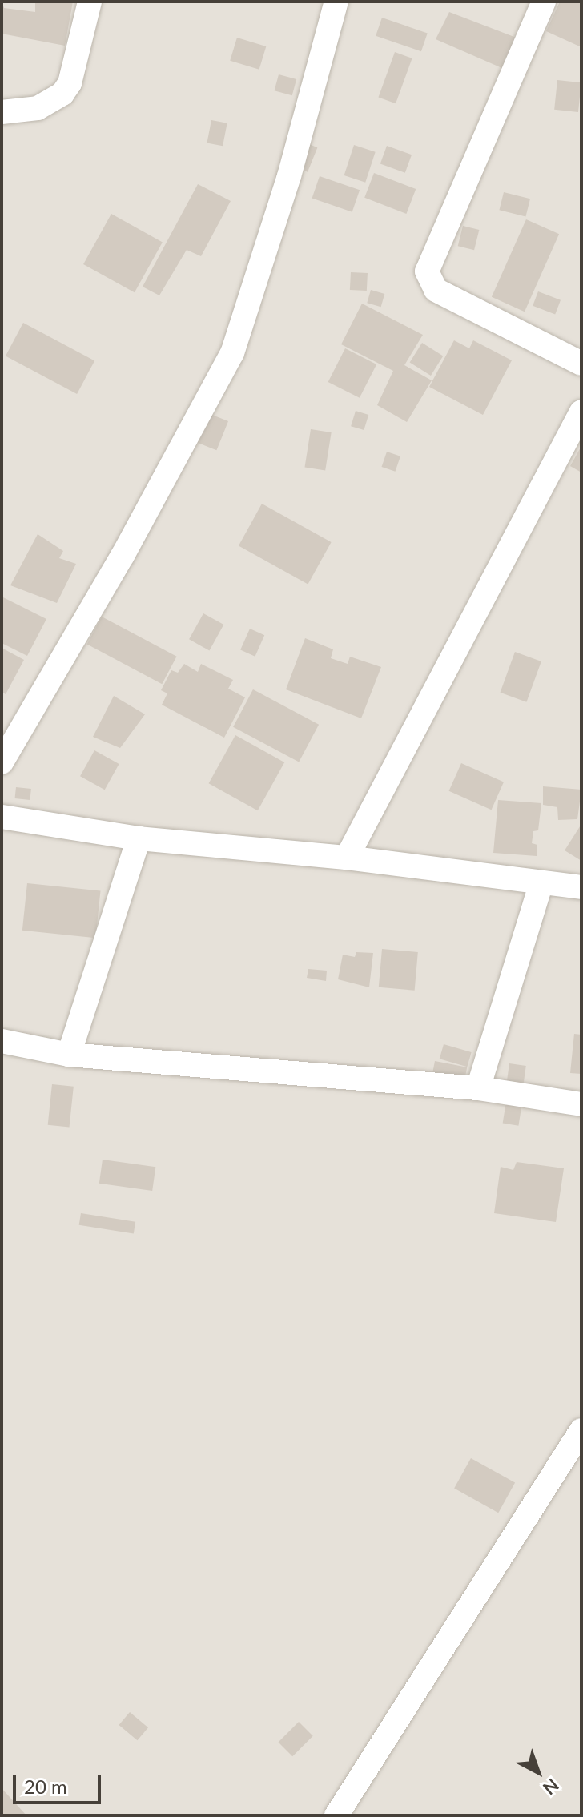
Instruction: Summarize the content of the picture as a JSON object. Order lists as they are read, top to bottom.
{
  "scale_bar": "20 m",
  "north": "bottom right"
}
